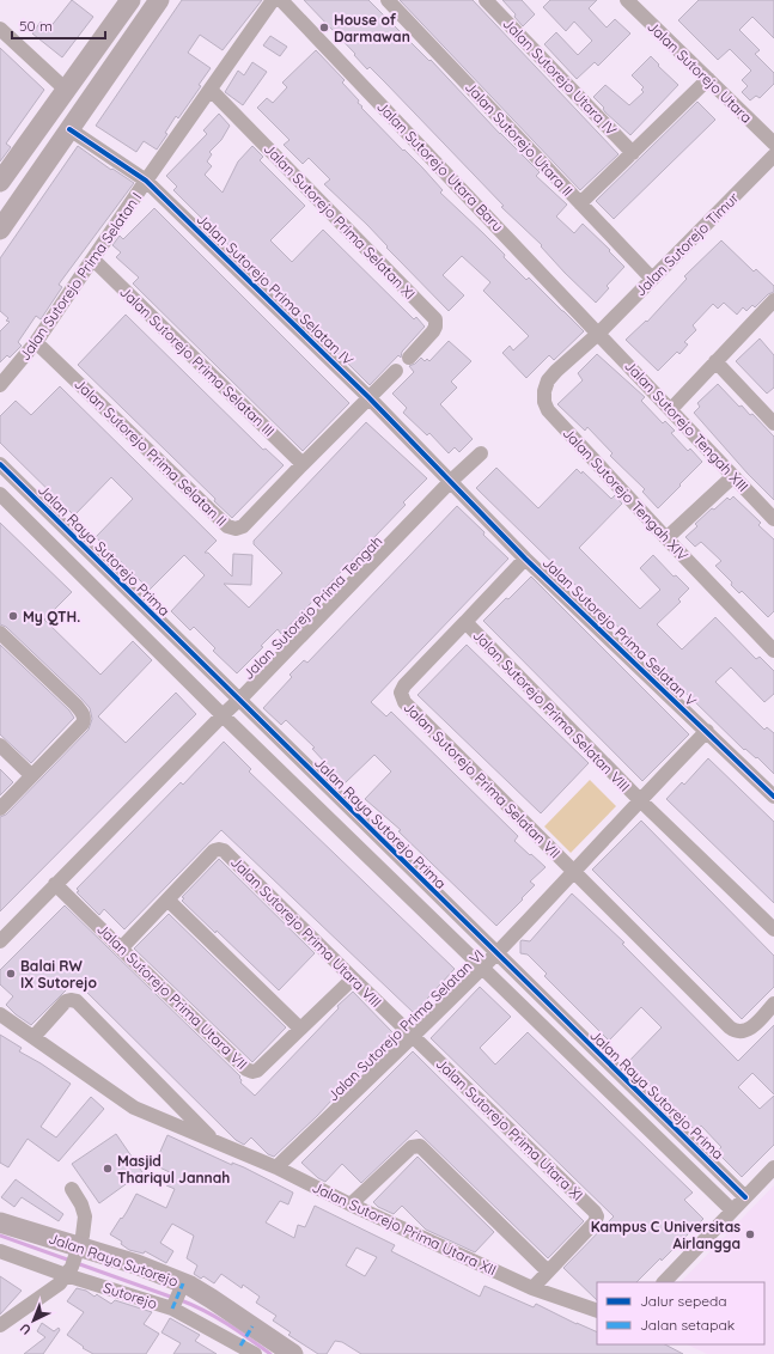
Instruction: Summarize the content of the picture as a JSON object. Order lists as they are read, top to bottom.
{
  "streets": {
    "main road": ["Jalan Raya Sutorejo"],
    "street": [
      "Jalan Sutorejo Utara",
      "Jalan Sutorejo Utara IV",
      "Jalan Sutorejo Utara II",
      "Jalan Sutorejo Utara Baru",
      "Jalan Sutorejo Prima Selatan XI",
      "Jalan Sutorejo Timur",
      "Jalan Sutorejo Prima Selatan I",
      "Jalan Sutorejo Prima Selatan IV",
      "Jalan Sutorejo Prima Selatan III",
      "Jalan Sutorejo Tengah XIII",
      "Jalan Sutorejo Prima Selatan II",
      "Jalan Sutorejo Tengah XIV",
      "Jalan Raya Sutorejo Prima",
      "Jalan Sutorejo Prima Tengah",
      "Jalan Sutorejo Prima Selatan V",
      "Jalan Sutorejo Prima Selatan VIII",
      "Jalan Sutorejo Prima Selatan VII",
      "Jalan Sutorejo Prima Utara VIII",
      "Jalan Sutorejo Prima Utara VII",
      "Jalan Sutorejo Prima Selatan VI",
      "Jalan Sutorejo Prima Utara XI",
      "Jalan Sutorejo Prima Utara XII",
      "Sutorejo"
    ]
  },
  "crossings": [
    ["Jalan Sutorejo Utara Baru", "Jalan Sutorejo Timur"],
    ["Jalan Sutorejo Utara Baru", "Jalan Sutorejo Tengah XIII"],
    ["Jalan Sutorejo Utara Baru", "Jalan Sutorejo Tengah XIV"],
    ["Jalan Sutorejo Prima Selatan XI", "Jalan Sutorejo Prima Selatan I"],
    ["Jalan Sutorejo Timur", "Jalan Sutorejo Tengah XIII"],
    ["Jalan Sutorejo Timur", "Jalan Sutorejo Tengah XIV"],
    ["Jalan Sutorejo Prima Selatan I", "Jalan Sutorejo Prima Selatan IV"],
    ["Jalan Sutorejo Prima Selatan I", "Jalan Sutorejo Prima Selatan III"],
    ["Jalan Sutorejo Prima Selatan I", "Jalan Sutorejo Prima Selatan II"],
    ["Jalan Sutorejo Prima Selatan IV", "Jalan Sutorejo Prima Selatan II"],
    ["Jalan Sutorejo Prima Selatan IV", "Jalan Sutorejo Prima Tengah"],
    ["Jalan Sutorejo Prima Selatan IV", "Jalan Sutorejo Prima Selatan V"],
    ["Jalan Sutorejo Prima Selatan III", "Jalan Sutorejo Prima Selatan II"],
    ["Jalan Sutorejo Tengah XIII", "Jalan Sutorejo Tengah XIV"],
    ["Jalan Raya Sutorejo Prima", "Jalan Sutorejo Prima Tengah"],
    ["Jalan Raya Sutorejo Prima", "Jalan Sutorejo Prima Selatan VI"],
    ["Jalan Sutorejo Prima Tengah", "Jalan Sutorejo Prima Selatan V"],
    ["Jalan Sutorejo Prima Tengah", "Jalan Sutorejo Prima Utara VII"],
    ["Jalan Sutorejo Prima Selatan V", "Jalan Sutorejo Prima Selatan VIII"],
    ["Jalan Sutorejo Prima Selatan V", "Jalan Sutorejo Prima Selatan VI"],
    ["Jalan Sutorejo Prima Selatan VIII", "Jalan Sutorejo Prima Selatan VII"],
    ["Jalan Sutorejo Prima Selatan VIII", "Jalan Sutorejo Prima Selatan VI"],
    ["Jalan Sutorejo Prima Selatan VII", "Jalan Sutorejo Prima Selatan VI"],
    ["Jalan Sutorejo Prima Utara VIII", "Jalan Sutorejo Prima Utara VII"],
    ["Jalan Sutorejo Prima Utara VIII", "Jalan Sutorejo Prima Selatan VI"],
    ["Jalan Sutorejo Prima Utara VIII", "Jalan Sutorejo Prima Utara XI"],
    ["Jalan Sutorejo Prima Selatan VI", "Jalan Sutorejo Prima Utara XI"],
    ["Jalan Sutorejo Prima Selatan VI", "Jalan Sutorejo Prima Utara XII"],
    ["Jalan Sutorejo Prima Utara XI", "Jalan Sutorejo Prima Utara XII"],
    ["Jalan Raya Sutorejo", "Sutorejo"]
  ],
  "places": [
    "House of Darmawan",
    "My QTH.",
    "Balai RW IX Sutorejo",
    "Masjid Thariqul Jannah",
    "Kampus C Universitas Airlangga"
  ],
  "legend": ["Jalur sepeda", "Jalan setapak"],
  "scale_bar": "50 m",
  "north": "bottom left"
}
